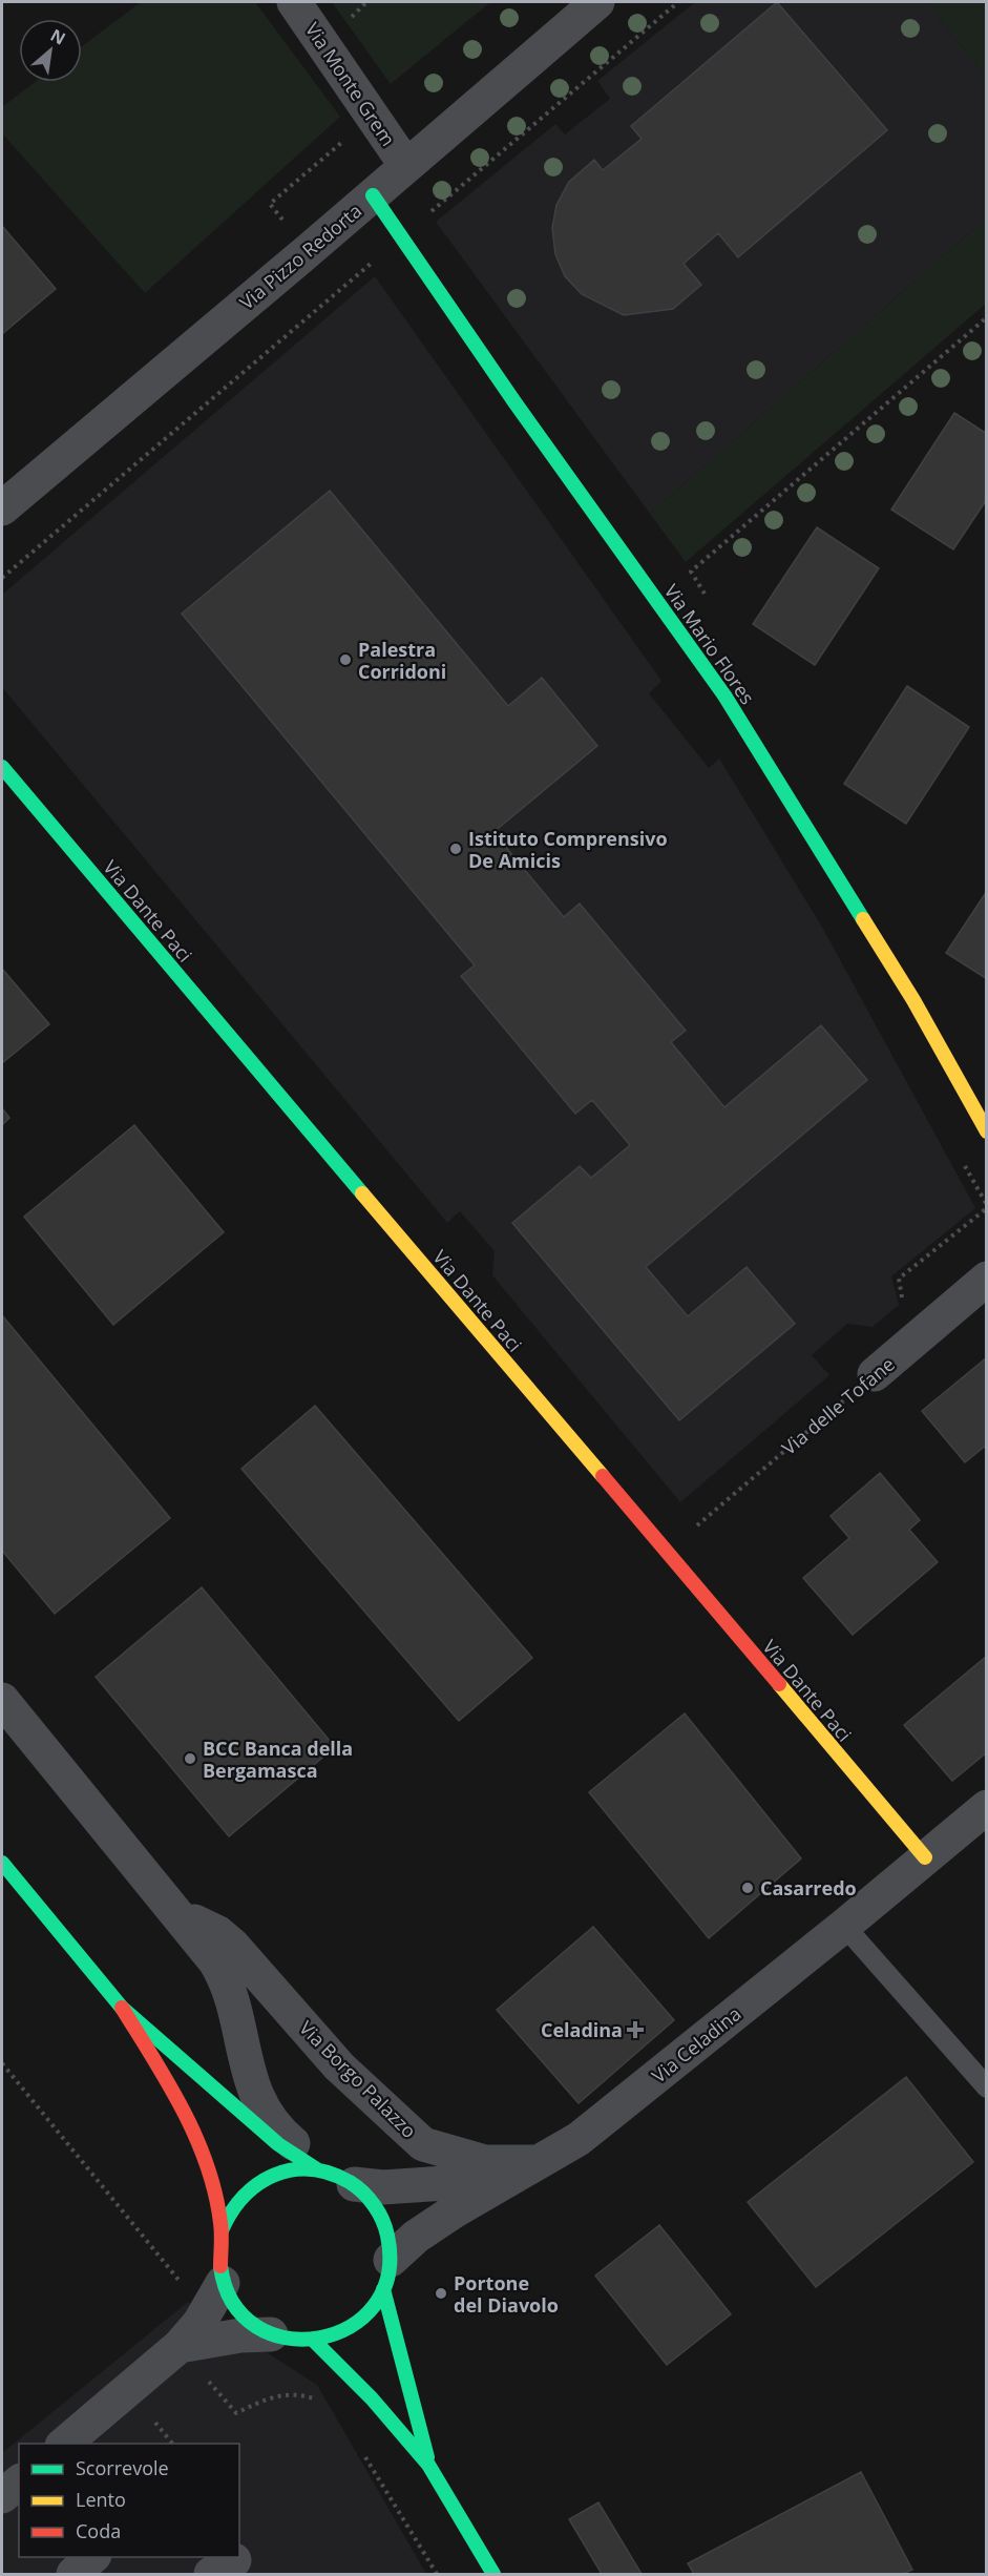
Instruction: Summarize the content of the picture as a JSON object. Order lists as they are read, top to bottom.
{
  "streets": {
    "street": [
      "Via Monte Grem",
      "Via Pizzo Redorta",
      "Via Mario Flores",
      "Via Dante Paci",
      "Via delle Tofane",
      "Via Celadina",
      "Via Borgo Palazzo"
    ]
  },
  "crossings": [
    ["Via Monte Grem", "Via Pizzo Redorta"],
    ["Via Pizzo Redorta", "Via Mario Flores"],
    ["Via Dante Paci", "Via Celadina"],
    ["Via Celadina", "Via Borgo Palazzo"]
  ],
  "places": {
    "other": [
      "Palestra Corridoni",
      "Istituto Comprensivo De Amicis",
      "BCC Banca della Bergamasca",
      "Casarredo",
      "Portone del Diavolo"
    ],
    "health": ["Celadina"]
  },
  "legend": ["Scorrevole", "Lento", "Coda"],
  "north": "top right"
}
